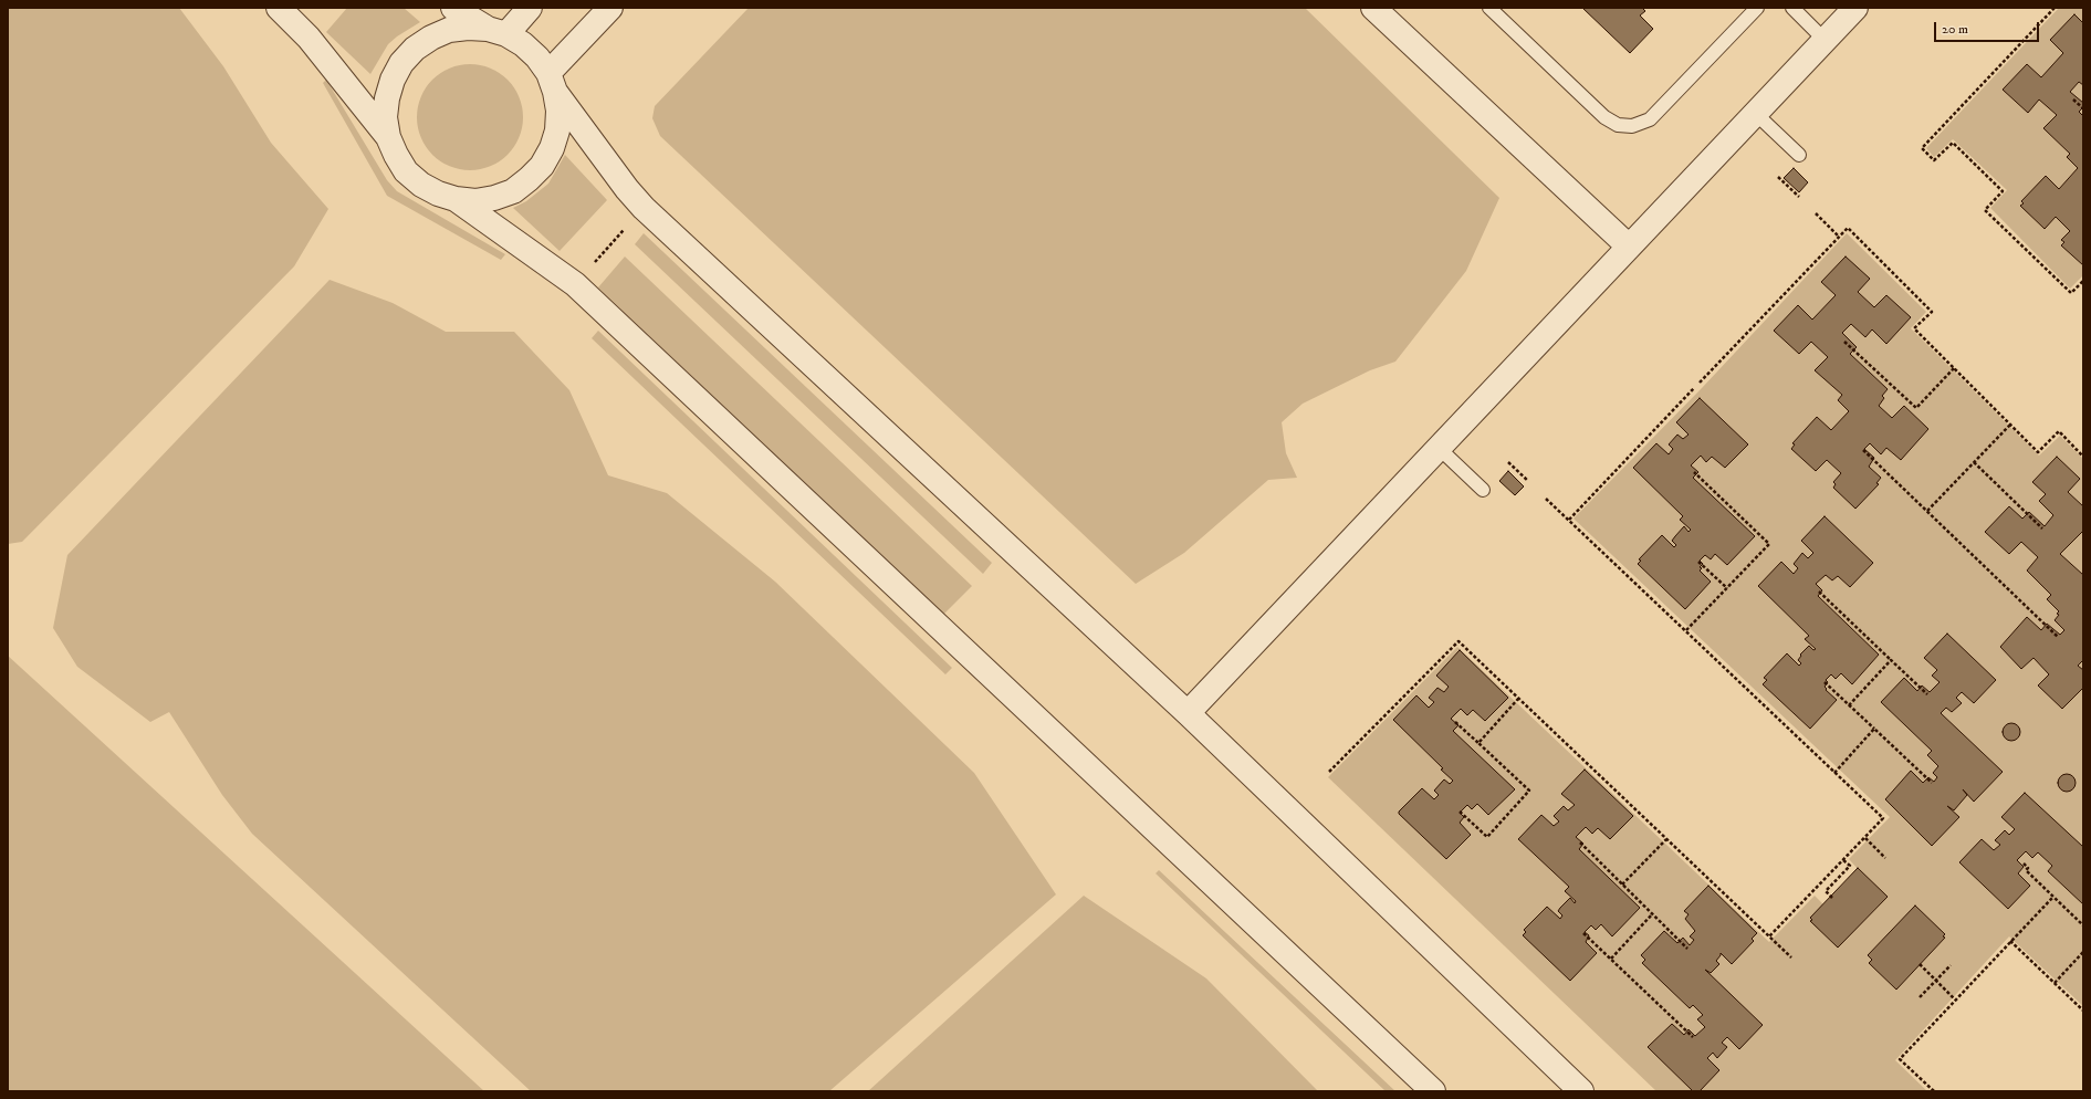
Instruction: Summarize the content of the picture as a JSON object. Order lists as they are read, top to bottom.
{
  "scale_bar": "20 m"
}
